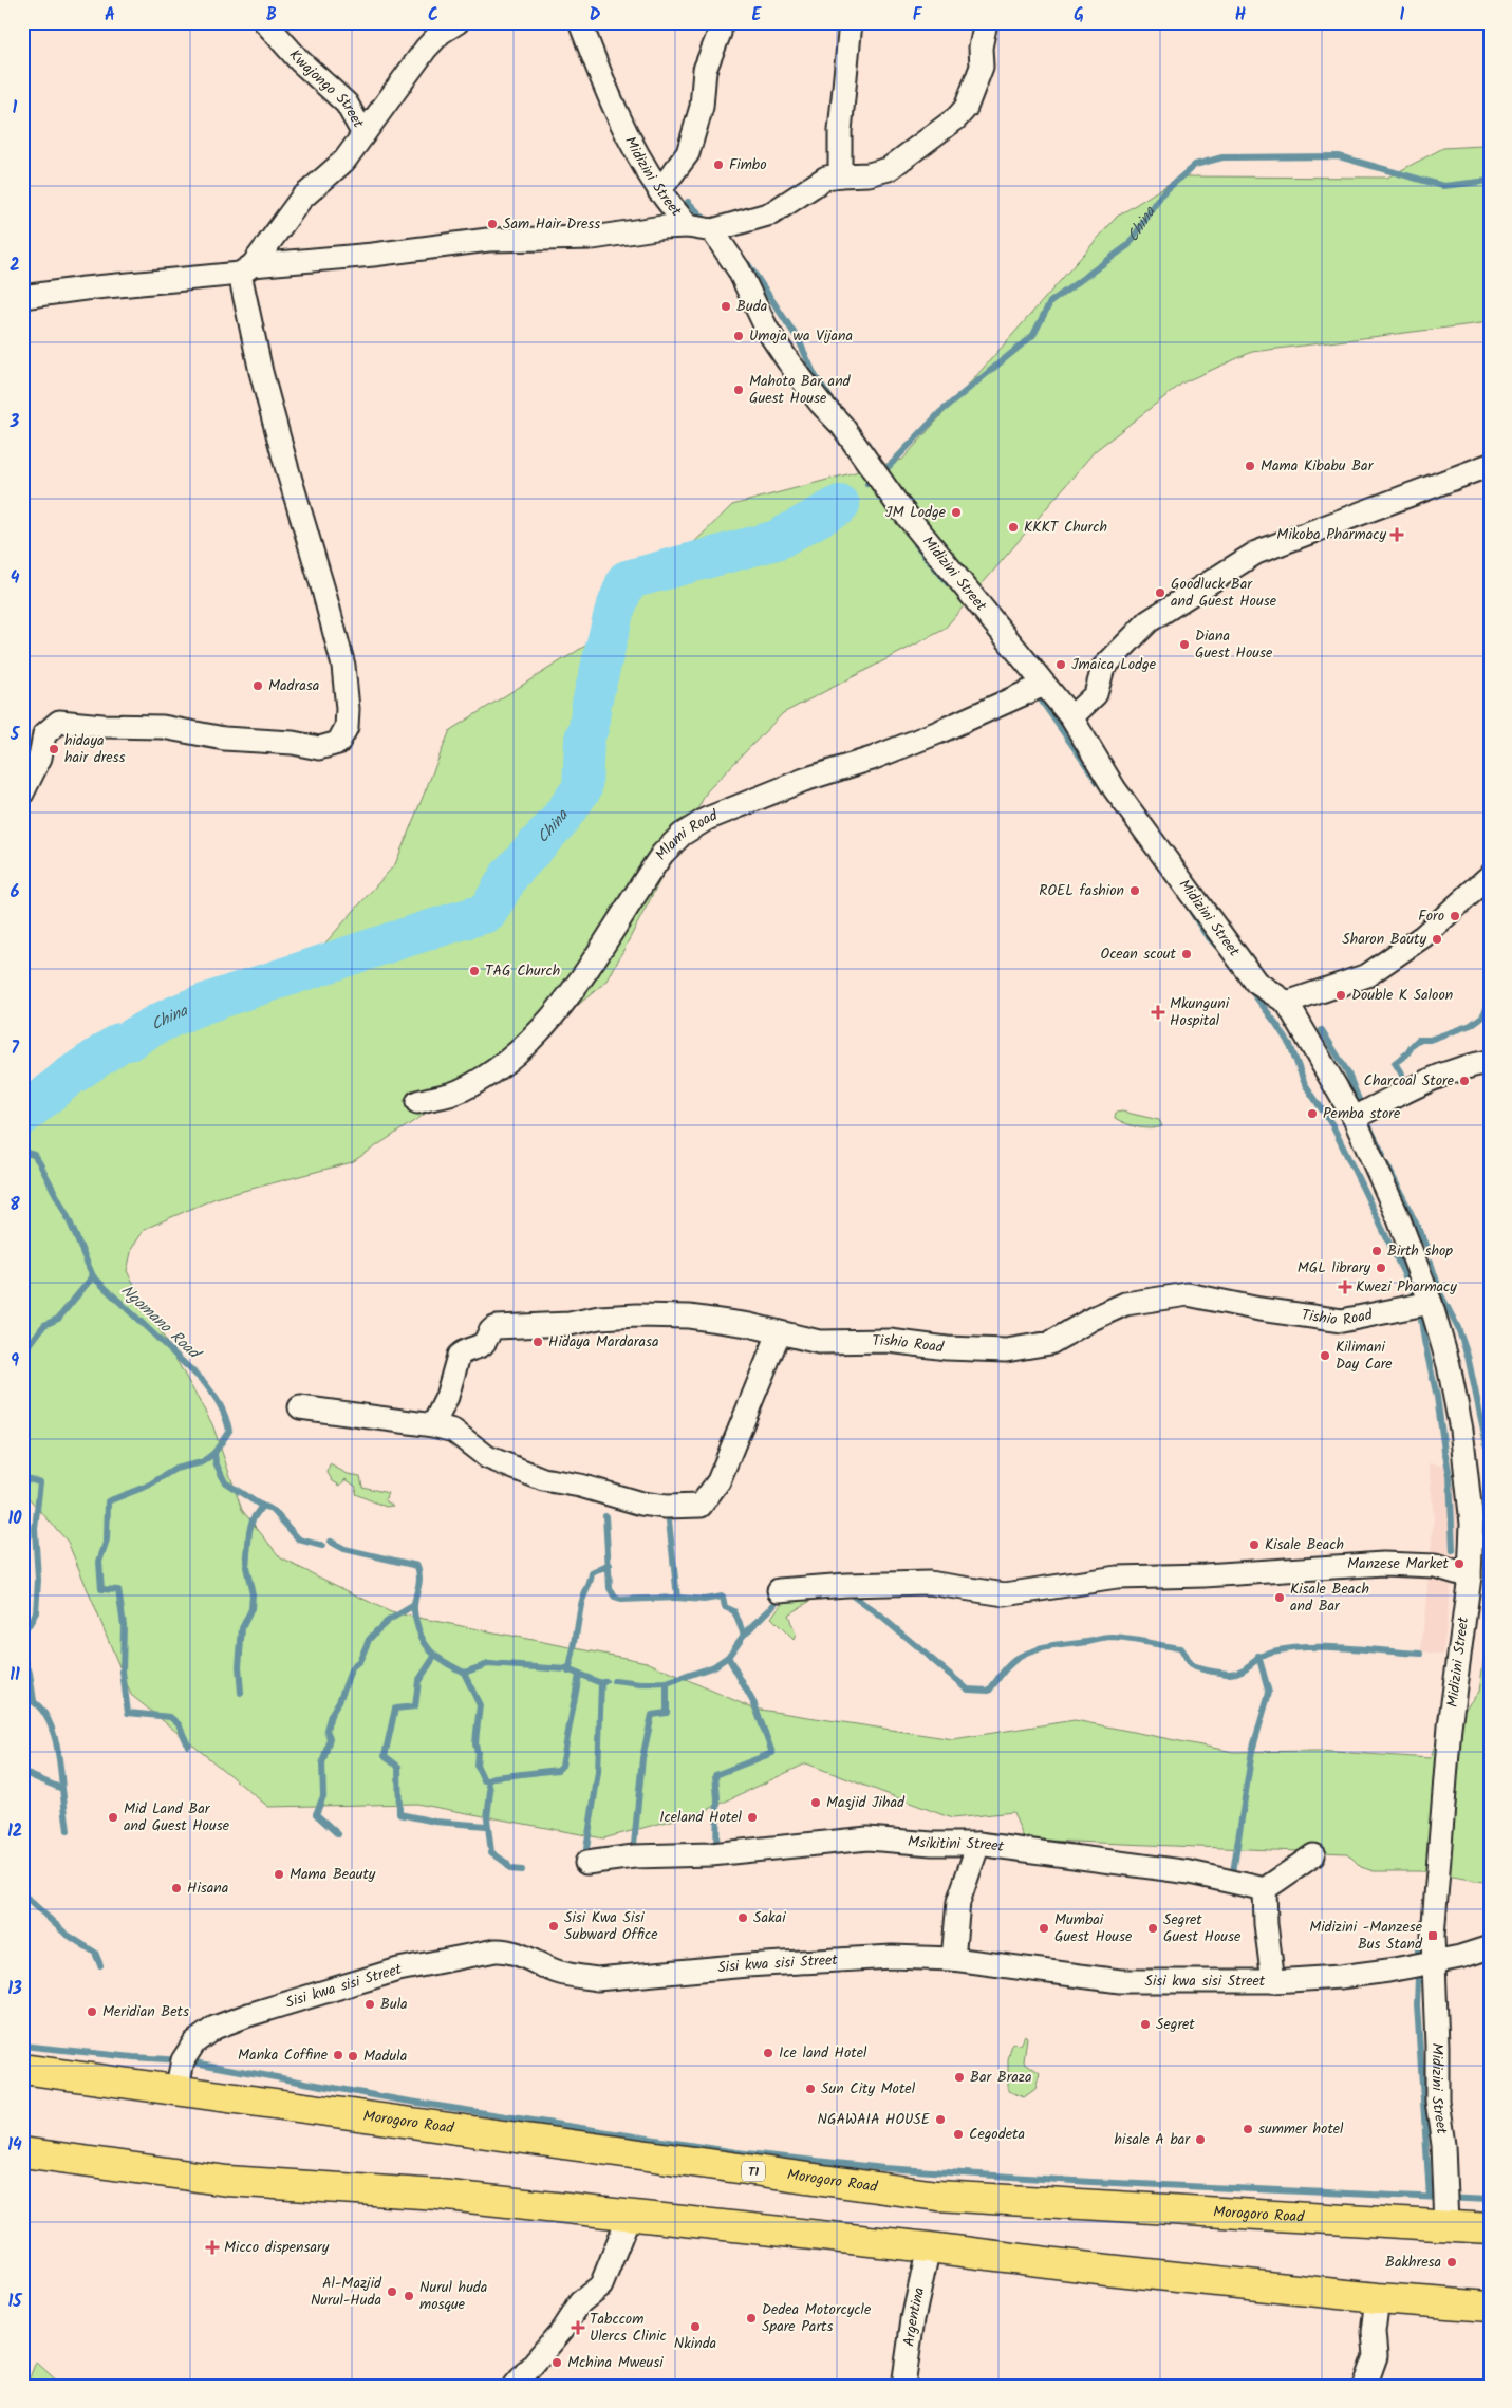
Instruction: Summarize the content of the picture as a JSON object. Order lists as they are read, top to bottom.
{
  "streets": {
    "highway": ["Morogoro Road", "T1"],
    "street": [
      "Kwajongo Street",
      "Midizini Street",
      "Mlami Road",
      "Tishio Road",
      "Msikitini Street",
      "Sisi kwa sisi Street",
      "Argentina"
    ]
  },
  "crossings": [
    ["Midizini Street", "Mlami Road"],
    ["Midizini Street", "Tishio Road"],
    ["Midizini Street", "Sisi kwa sisi Street"],
    ["Midizini Street", "Morogoro Road"],
    ["Sisi kwa sisi Street", "Morogoro Road"]
  ],
  "water": ["China", "Ngomano Road"],
  "places": {
    "other": [
      "Fimbo",
      "Sam Hair Dress",
      "Buda",
      "Umoja wa Vijana",
      "Mahoto Bar and Guest House",
      "Mama Kibabu Bar",
      "JM Lodge",
      "KKKT Church",
      "Goodluck Bar and Guest House",
      "Diana Guest House",
      "Jmaica Lodge",
      "Madrasa",
      "hidaya hair dress",
      "ROEL fashion",
      "Foro",
      "Sharon Bauty",
      "Ocean scout",
      "TAG Church",
      "Double K Saloon",
      "Charcoal Store",
      "Pemba store",
      "Birth shop",
      "MGL library",
      "Hidaya Mardarasa",
      "Kilimani Day Care",
      "Kisale Beach",
      "Manzese Market",
      "Kisale Beach and Bar",
      "Masjid Jihad",
      "Mid Land Bar and Guest House",
      "Iceland Hotel",
      "Mama Beauty",
      "Hisana",
      "Sakai",
      "Sisi Kwa Sisi Subward Office",
      "Mumbai Guest House",
      "Segret Guest House",
      "Bula",
      "Meridian Bets",
      "Segret",
      "Ice land Hotel",
      "Manka Coffine",
      "Madula",
      "Bar Braza",
      "Sun City Motel",
      "NGAWAIA HOUSE",
      "summer hotel",
      "Cegodeta",
      "hisale A bar",
      "Bakhresa",
      "Al-Mazjid Nurul-Huda",
      "Nurul huda mosque",
      "Dedea Motorcycle Spare Parts",
      "Nkinda",
      "Mchina Mweusi"
    ],
    "health": [
      "Mikoba Pharmacy",
      "Mkunguni Hospital",
      "Kwezi Pharmacy",
      "Micco dispensary",
      "Tabccom Ulercs Clinic"
    ],
    "transit": ["Midizini -Manzese Bus Stand"]
  },
  "grid": {
    "columns": [
      "A",
      "B",
      "C",
      "D",
      "E",
      "F",
      "G",
      "H",
      "I"
    ],
    "rows": [
      "1",
      "2",
      "3",
      "4",
      "5",
      "6",
      "7",
      "8",
      "9",
      "10",
      "11",
      "12",
      "13",
      "14",
      "15"
    ]
  }
}
